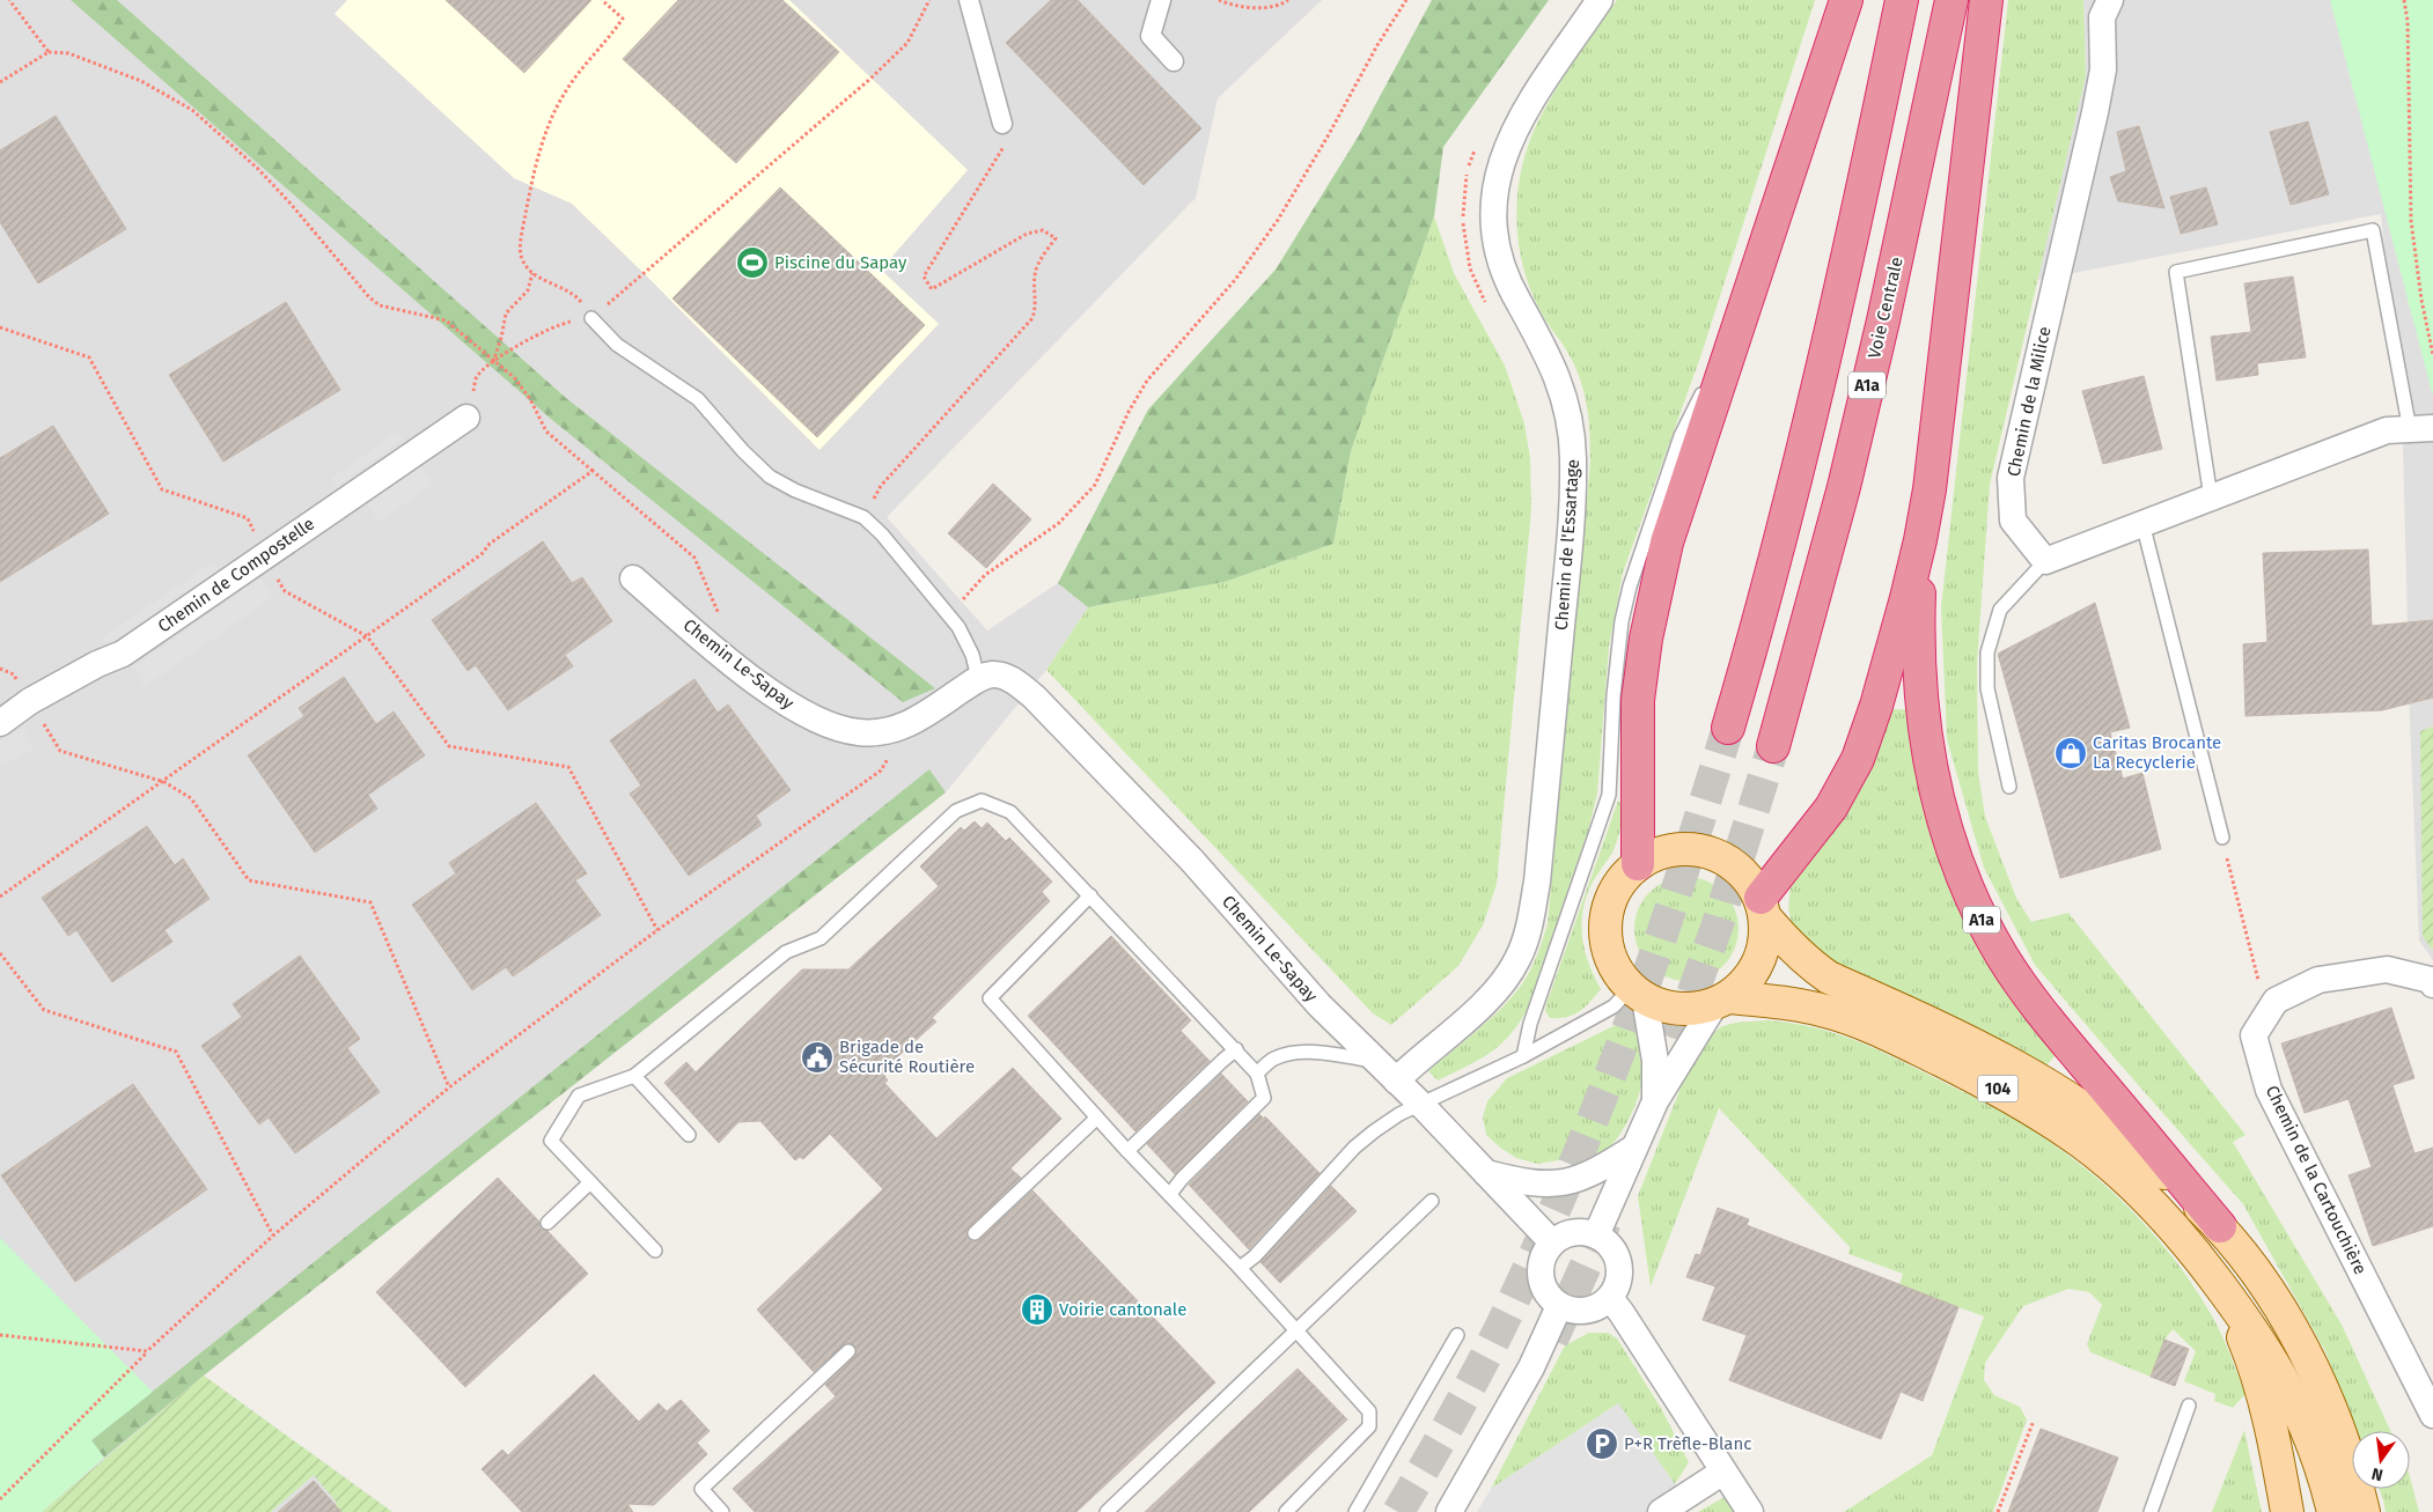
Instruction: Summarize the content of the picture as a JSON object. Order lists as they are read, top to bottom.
{
  "streets": {
    "highway": ["Voie Centrale", "A1a"],
    "main road": ["104"],
    "street": [
      "Chemin de la Milice",
      "Chemin de l'Essartage",
      "Chemin de Compostelle",
      "Chemin Le-Sapay",
      "Chemin de la Cartouchière"
    ]
  },
  "crossings": [
    ["A1a", "104"],
    ["Chemin de l'Essartage", "Chemin Le-Sapay"]
  ],
  "places": {
    "sports": ["Piscine du Sapay"],
    "shop": ["Caritas Brocante La Recyclerie"],
    "public building": ["Brigade de Sécurité Routière"],
    "building": ["Voirie cantonale"],
    "parking": ["P+R Trèfle-Blanc"]
  },
  "north": "bottom"
}
